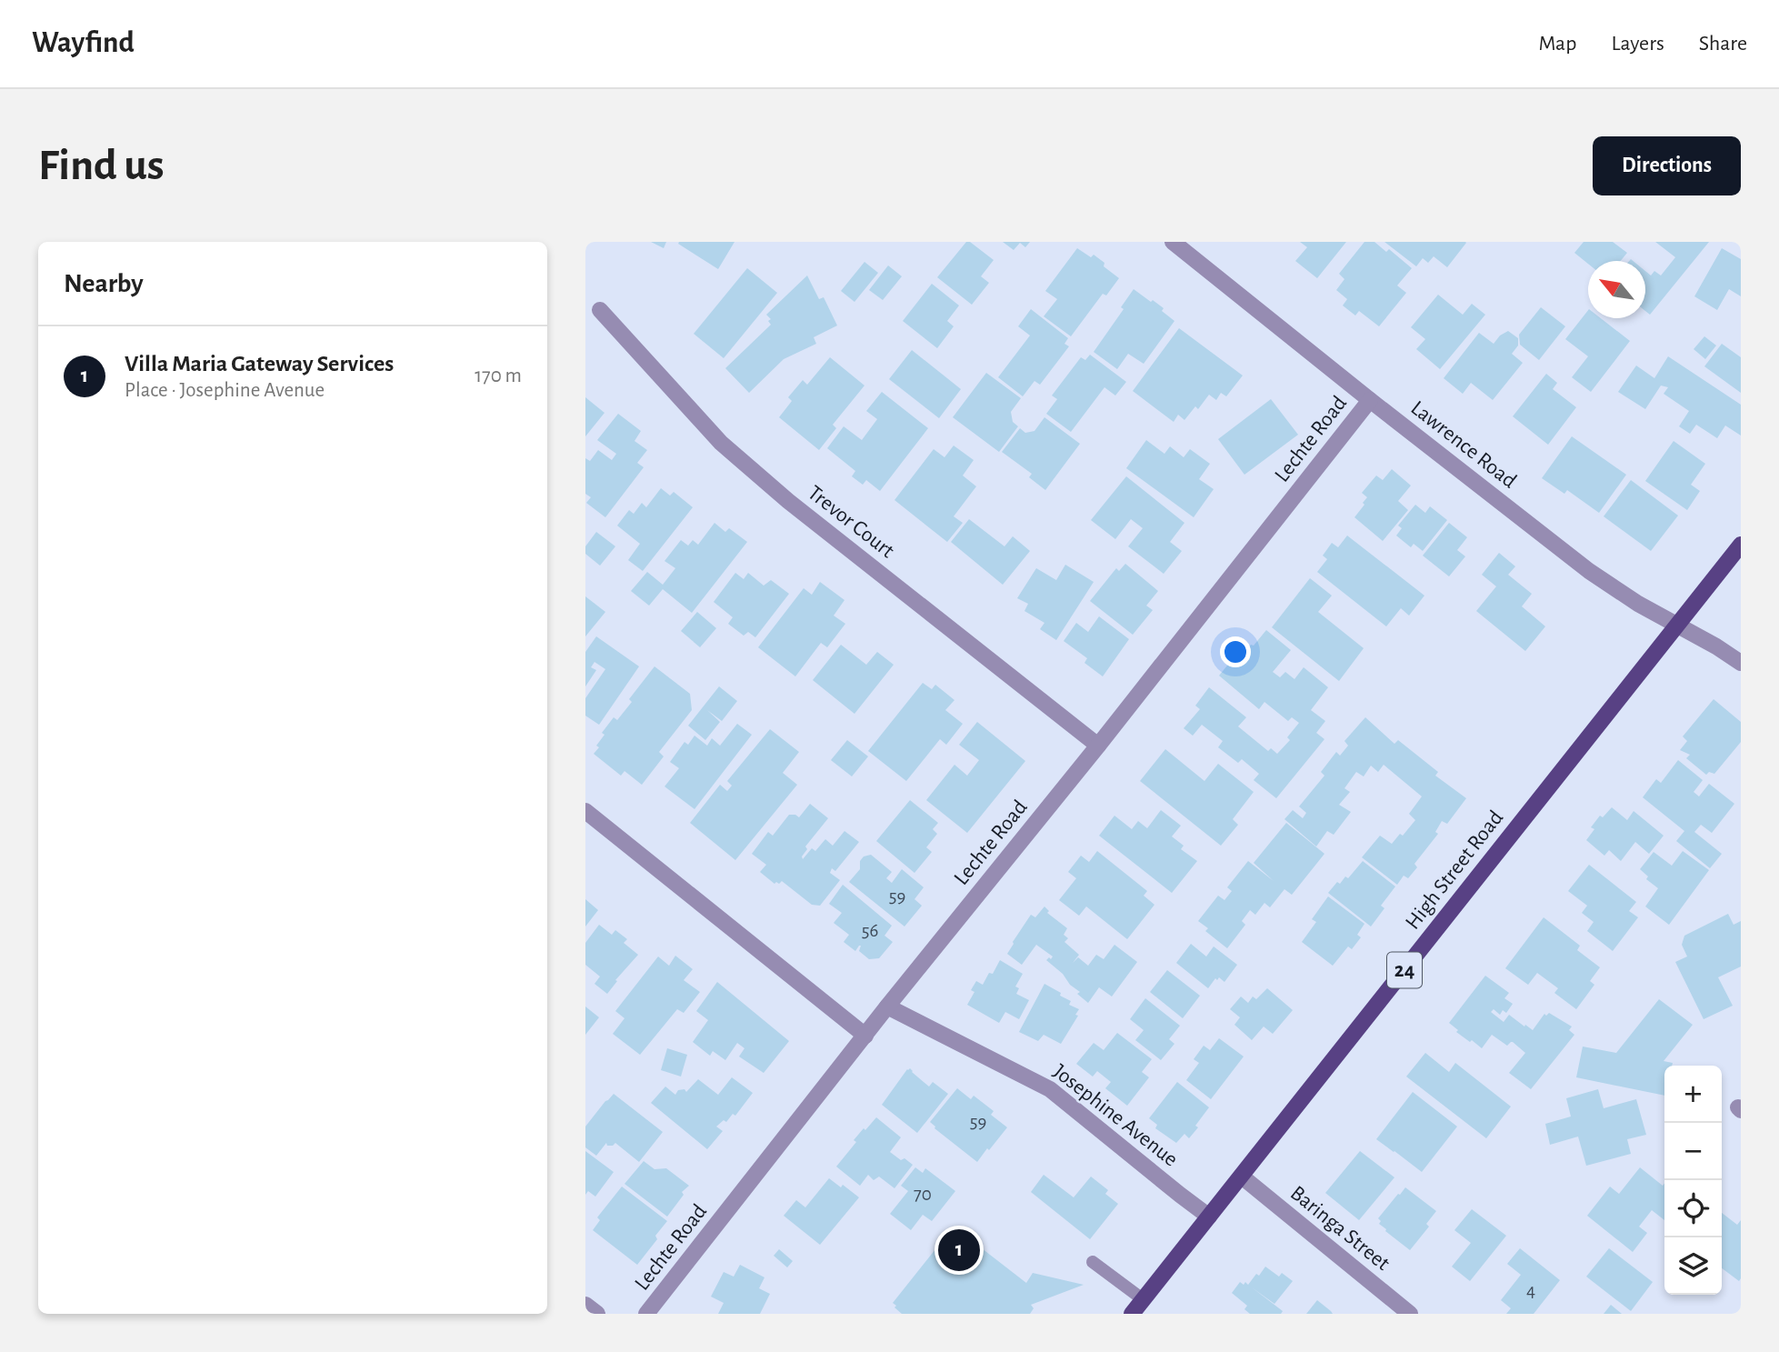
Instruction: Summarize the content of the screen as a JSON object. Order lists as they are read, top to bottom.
{
  "streets": {
    "main road": ["High Street Road", "24"],
    "street": [
      "Lechte Road",
      "Lawrence Road",
      "Trevor Court",
      "Josephine Avenue",
      "Baringa Street"
    ]
  },
  "crossings": [
    ["Lechte Road", "Lawrence Road"],
    ["Lechte Road", "Trevor Court"],
    ["Lechte Road", "Josephine Avenue"],
    ["Lawrence Road", "High Street Road"],
    ["High Street Road", "Josephine Avenue"],
    ["High Street Road", "Baringa Street"]
  ],
  "house_numbers": [
    "59",
    "56",
    "59",
    "70",
    "4"
  ],
  "north": "top left",
  "page": {
    "header": "Wayfind",
    "nav": ["Map", "Layers", "Share"],
    "buttons": "Directions",
    "title": "Find us",
    "heading": "Nearby",
    "list": [
      {
        "mark": "1",
        "name": "Villa Maria Gateway Services",
        "note": "Place · Josephine Avenue",
        "value": "170 m"
      }
    ],
    "map_buttons": ["+", "−"],
    "pins": "1"
  }
}
